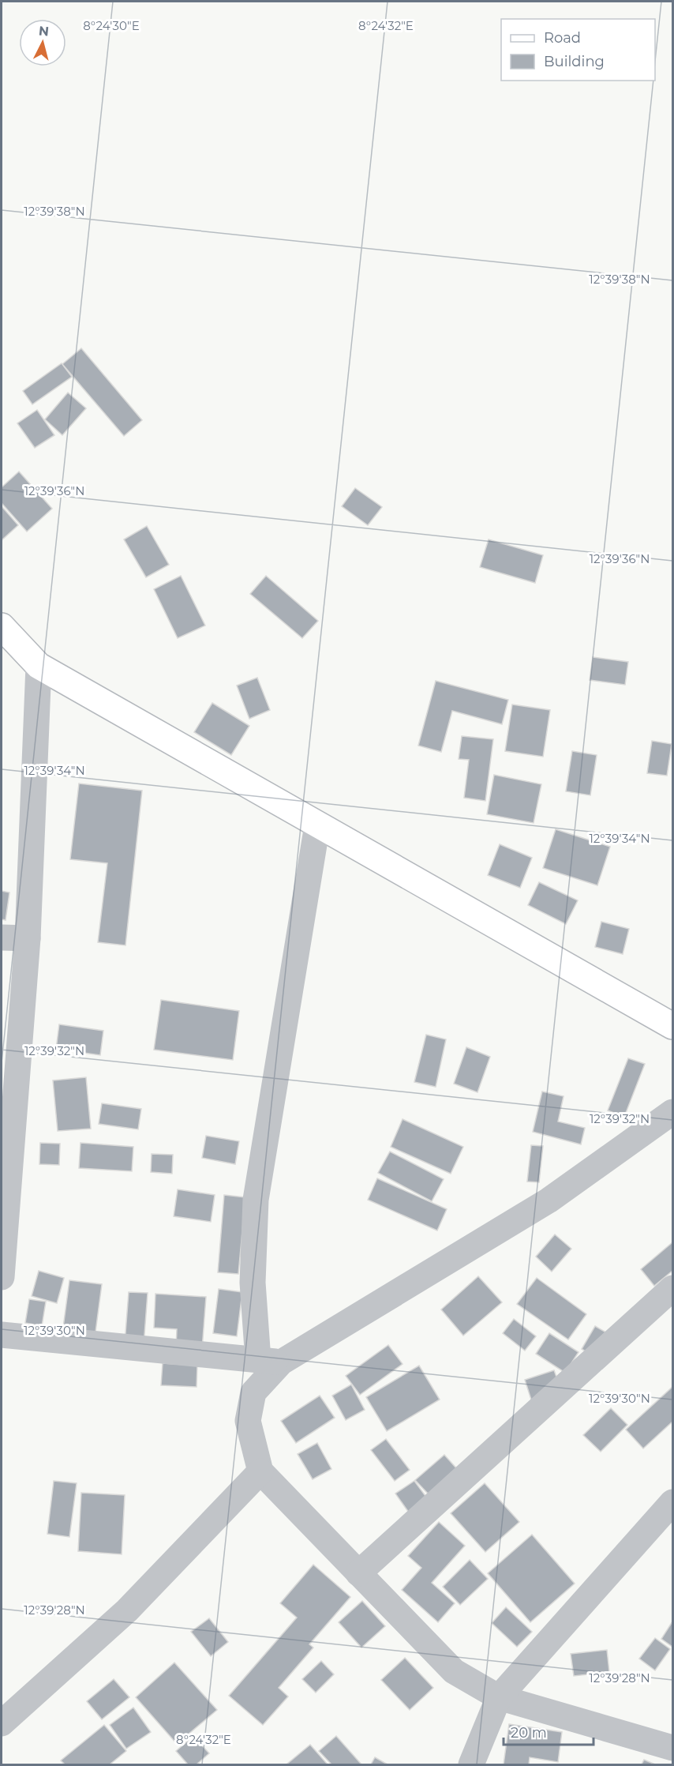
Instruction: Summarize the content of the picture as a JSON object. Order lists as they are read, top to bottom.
{
  "legend": ["Road", "Building"],
  "scale_bar": "20 m",
  "north": "top",
  "coordinates": [
    "8°24'30\"E",
    "8°24'32\"E",
    "12°39'38\"N",
    "12°39'36\"N",
    "12°39'34\"N",
    "12°39'32\"N",
    "12°39'30\"N",
    "12°39'28\"N"
  ]
}
